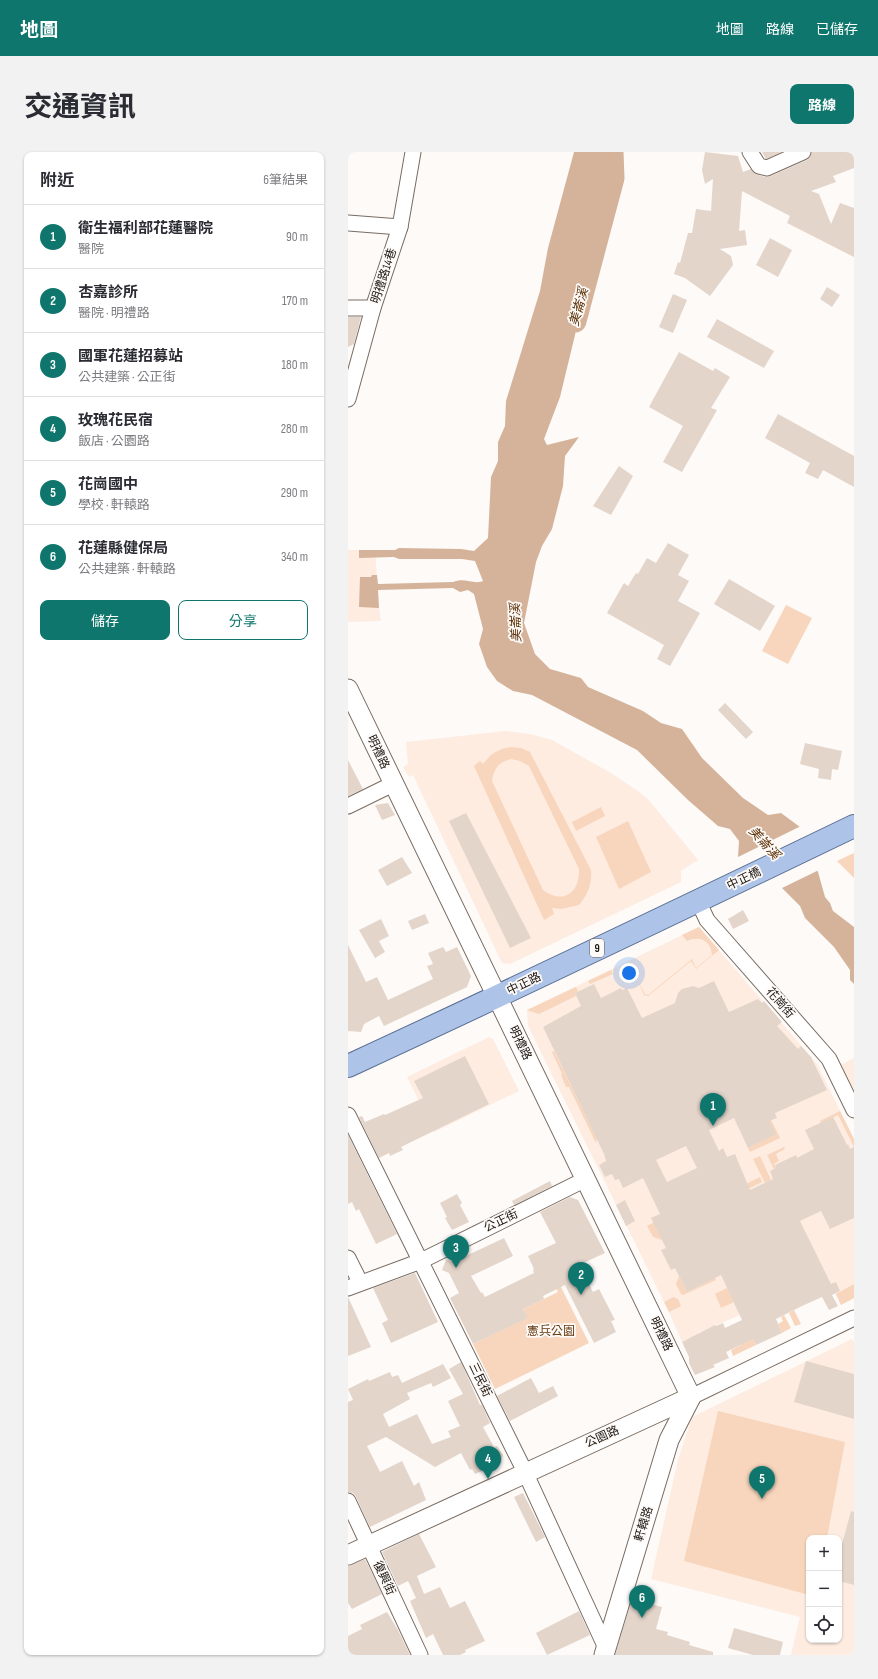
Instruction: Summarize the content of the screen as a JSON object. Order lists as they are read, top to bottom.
{
  "streets": {
    "main road": ["中正橋", "9", "中正路"],
    "street": [
      "明禮路14巷",
      "明禮路",
      "花崗街",
      "公正街",
      "三民街",
      "公園路",
      "軒轅路",
      "復興街"
    ]
  },
  "crossings": [
    ["明禮路", "中正路"],
    ["明禮路", "公正街"],
    ["明禮路", "公園路"],
    ["明禮路", "軒轅路"],
    ["中正橋", "中正路"],
    ["中正橋", "花崗街"],
    ["中正路", "花崗街"],
    ["公正街", "三民街"],
    ["三民街", "公園路"],
    ["三民街", "軒轅路"],
    ["公園路", "軒轅路"],
    ["公園路", "復興街"]
  ],
  "water": ["美崙溪"],
  "parks": ["憲兵公園"],
  "page": {
    "header": "地圖",
    "nav": ["地圖", "路線", "已儲存"],
    "title": "交通資訊",
    "buttons": [
      "路線",
      ["儲存", "分享"]
    ],
    "heading": ["附近", "6筆結果"],
    "list": [
      {
        "mark": "1",
        "name": "衛生福利部花蓮醫院",
        "note": "醫院",
        "value": "90 m"
      },
      {
        "mark": "2",
        "name": "杏嘉診所",
        "note": "醫院 · 明禮路",
        "value": "170 m"
      },
      {
        "mark": "3",
        "name": "國軍花蓮招募站",
        "note": "公共建築 · 公正街",
        "value": "180 m"
      },
      {
        "mark": "4",
        "name": "玫瑰花民宿",
        "note": "飯店 · 公園路",
        "value": "280 m"
      },
      {
        "mark": "5",
        "name": "花崗國中",
        "note": "學校 · 軒轅路",
        "value": "290 m"
      },
      {
        "mark": "6",
        "name": "花蓮縣健保局",
        "note": "公共建築 · 軒轅路",
        "value": "340 m"
      }
    ],
    "pins": [
      "1",
      "3",
      "2",
      "4",
      "5",
      "6"
    ],
    "map_buttons": ["+", "−"]
  }
}
